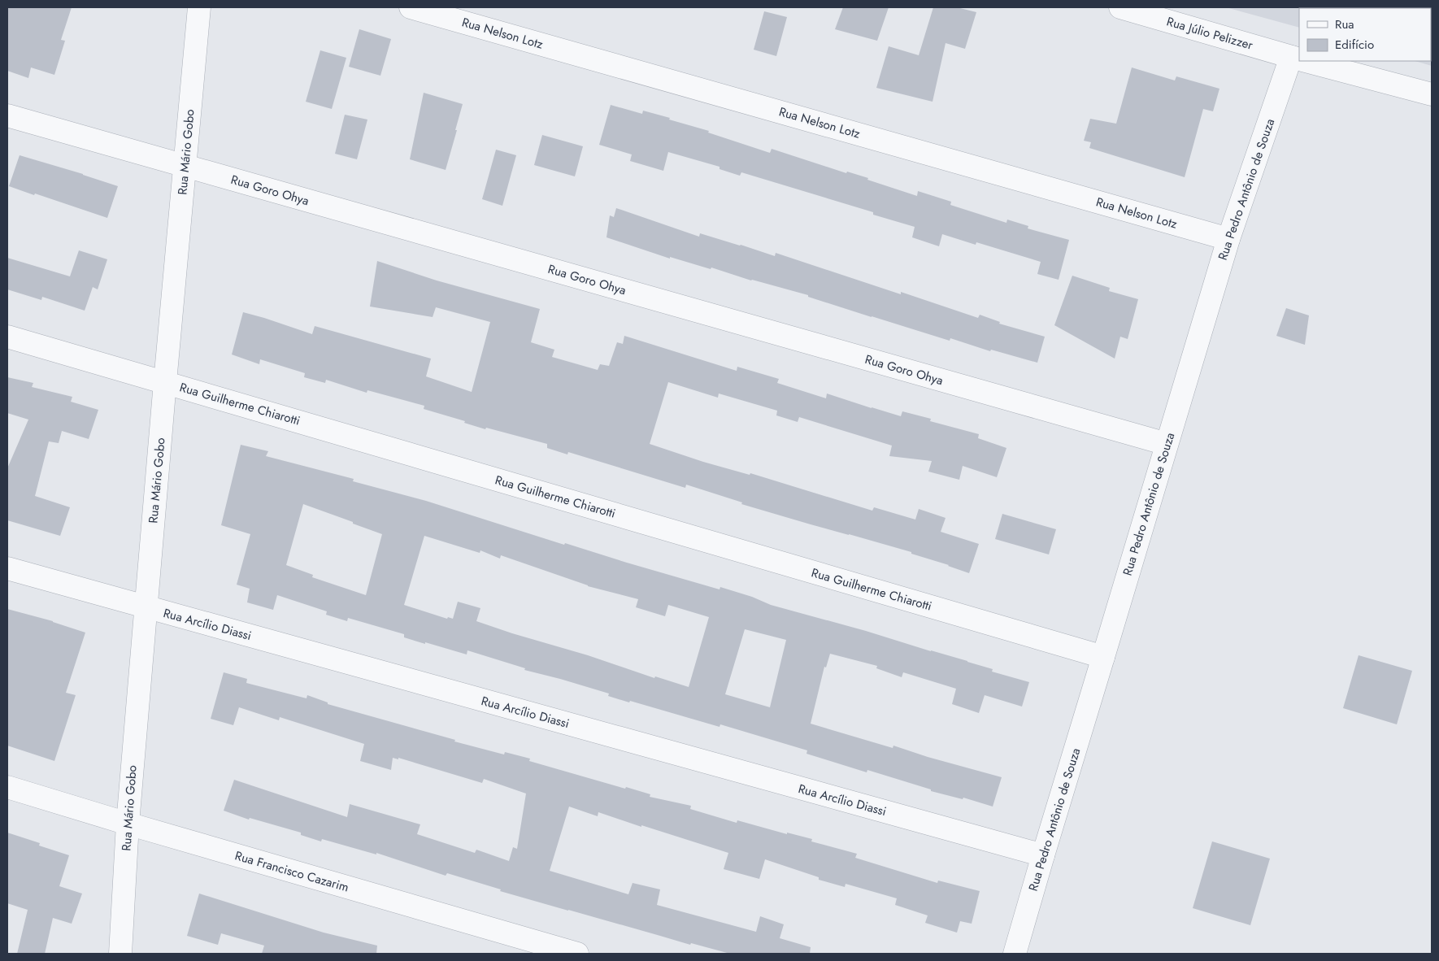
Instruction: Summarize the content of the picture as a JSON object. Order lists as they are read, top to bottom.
{
  "streets": {
    "street": [
      "Rua Nelson Lotz",
      "Rua Júlio Pelizzer",
      "Rua Mário Gobo",
      "Rua Pedro Antônio de Souza",
      "Rua Goro Ohya",
      "Rua Guilherme Chiarotti",
      "Rua Arcílio Diassi",
      "Rua Francisco Cazarim"
    ]
  },
  "crossings": [
    ["Rua Nelson Lotz", "Rua Pedro Antônio de Souza"],
    ["Rua Júlio Pelizzer", "Rua Pedro Antônio de Souza"],
    ["Rua Mário Gobo", "Rua Goro Ohya"],
    ["Rua Mário Gobo", "Rua Guilherme Chiarotti"],
    ["Rua Mário Gobo", "Rua Arcílio Diassi"],
    ["Rua Mário Gobo", "Rua Francisco Cazarim"],
    ["Rua Pedro Antônio de Souza", "Rua Goro Ohya"],
    ["Rua Pedro Antônio de Souza", "Rua Guilherme Chiarotti"],
    ["Rua Pedro Antônio de Souza", "Rua Arcílio Diassi"]
  ],
  "legend": ["Rua", "Edifício"]
}
